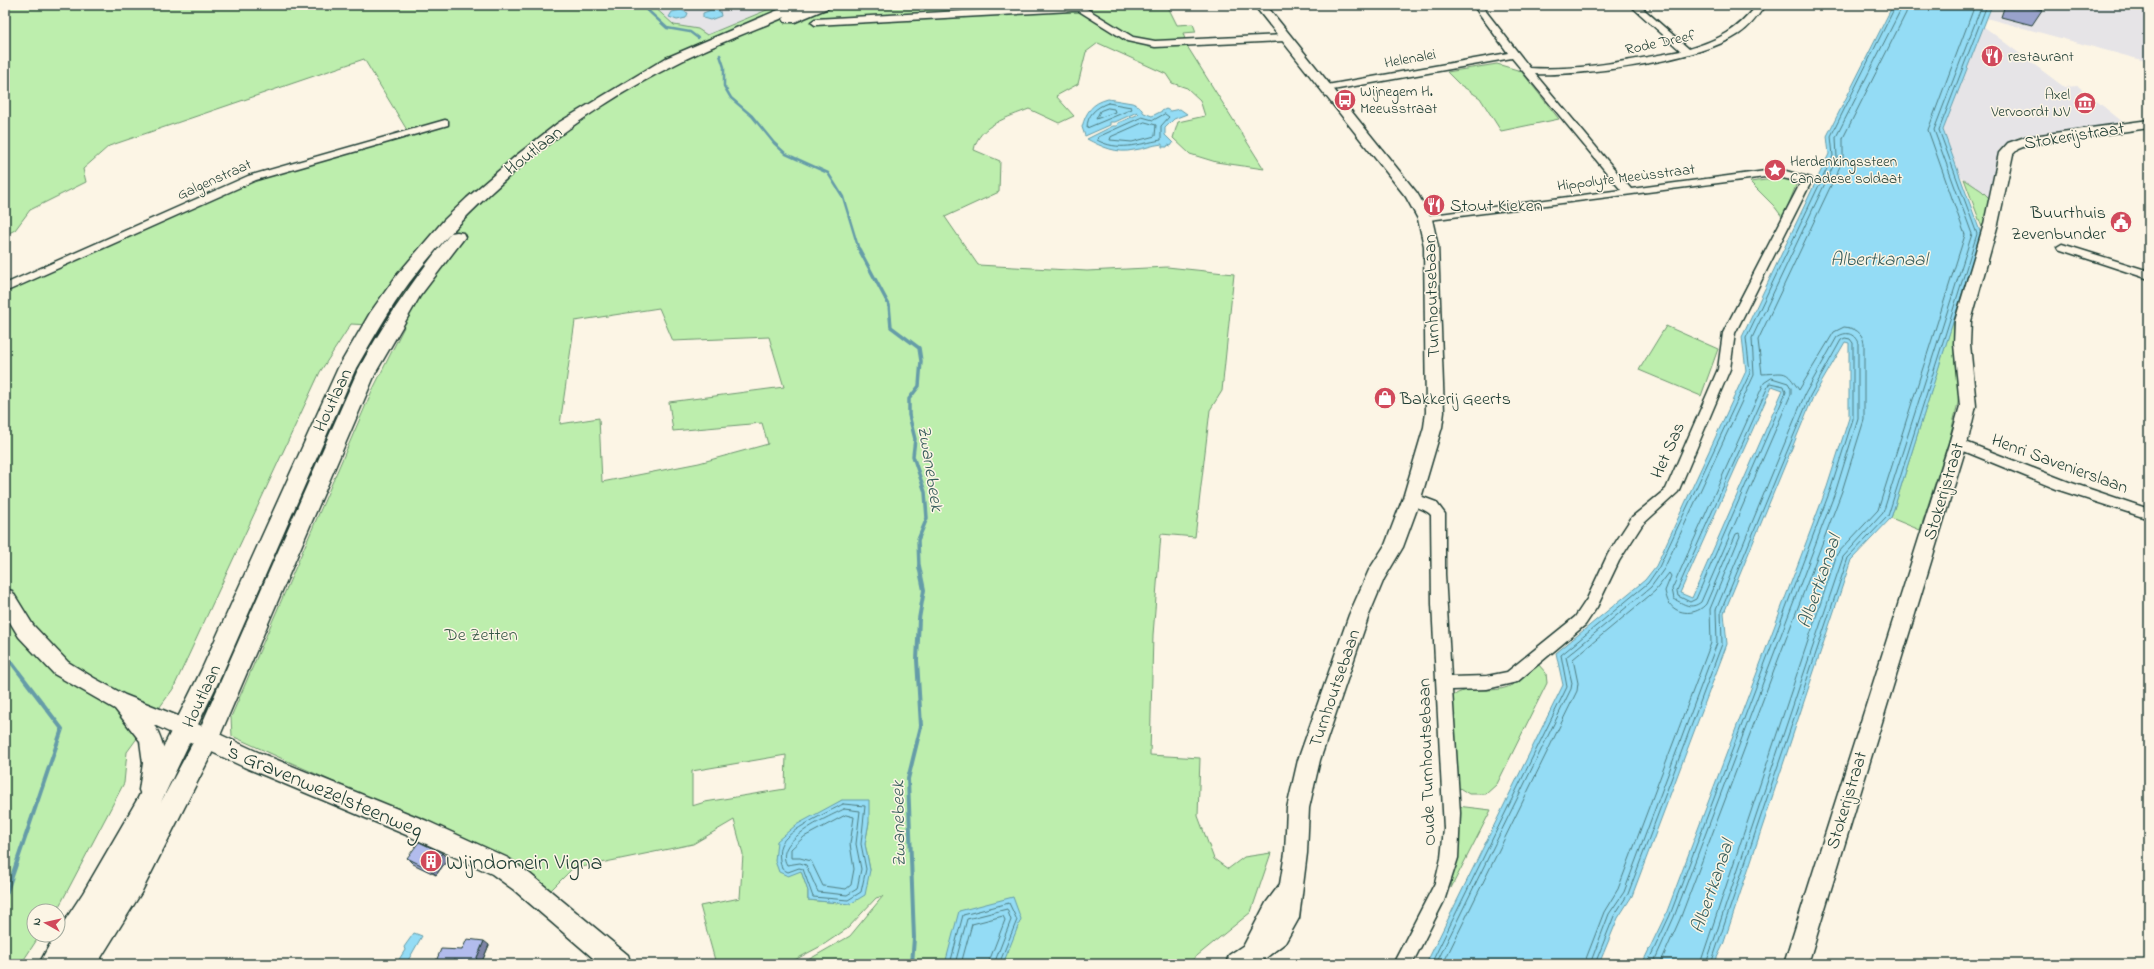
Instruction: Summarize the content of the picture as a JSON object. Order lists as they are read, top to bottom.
{
  "streets": {
    "main road": ["Houtlaan"],
    "street": [
      "Rode Dreef",
      "Helenalei",
      "Stokerijstraat",
      "Hippolyte Meeùsstraat",
      "Galgenstraat",
      "Turnhoutsebaan",
      "Het Sas",
      "Henri Savenierslaan",
      "Oude Turnhoutsebaan",
      "'s Gravenwezelsteenweg"
    ]
  },
  "crossings": [
    ["Helenalei", "Turnhoutsebaan"],
    ["Stokerijstraat", "Henri Savenierslaan"],
    ["Houtlaan", "'s Gravenwezelsteenweg"],
    ["Hippolyte Meeùsstraat", "Turnhoutsebaan"],
    ["Hippolyte Meeùsstraat", "Het Sas"],
    ["Turnhoutsebaan", "Oude Turnhoutsebaan"],
    ["Het Sas", "Oude Turnhoutsebaan"]
  ],
  "water": ["Albertkanaal", "Zwanebeek"],
  "parks": ["De Zetten"],
  "places": {
    "restaurant": ["restaurant", "Stout Kieken"],
    "bus stop": ["Wijnegem H. Meeusstraat"],
    "museum": ["Axel Vervoordt NV"],
    "place": ["Herdenkingssteen Canadese soldaat"],
    "public building": ["Buurthuis Zevenbunder"],
    "shop": ["Bakkerij Geerts"],
    "building": ["Wijndomein Vigna"]
  },
  "north": "left"
}
